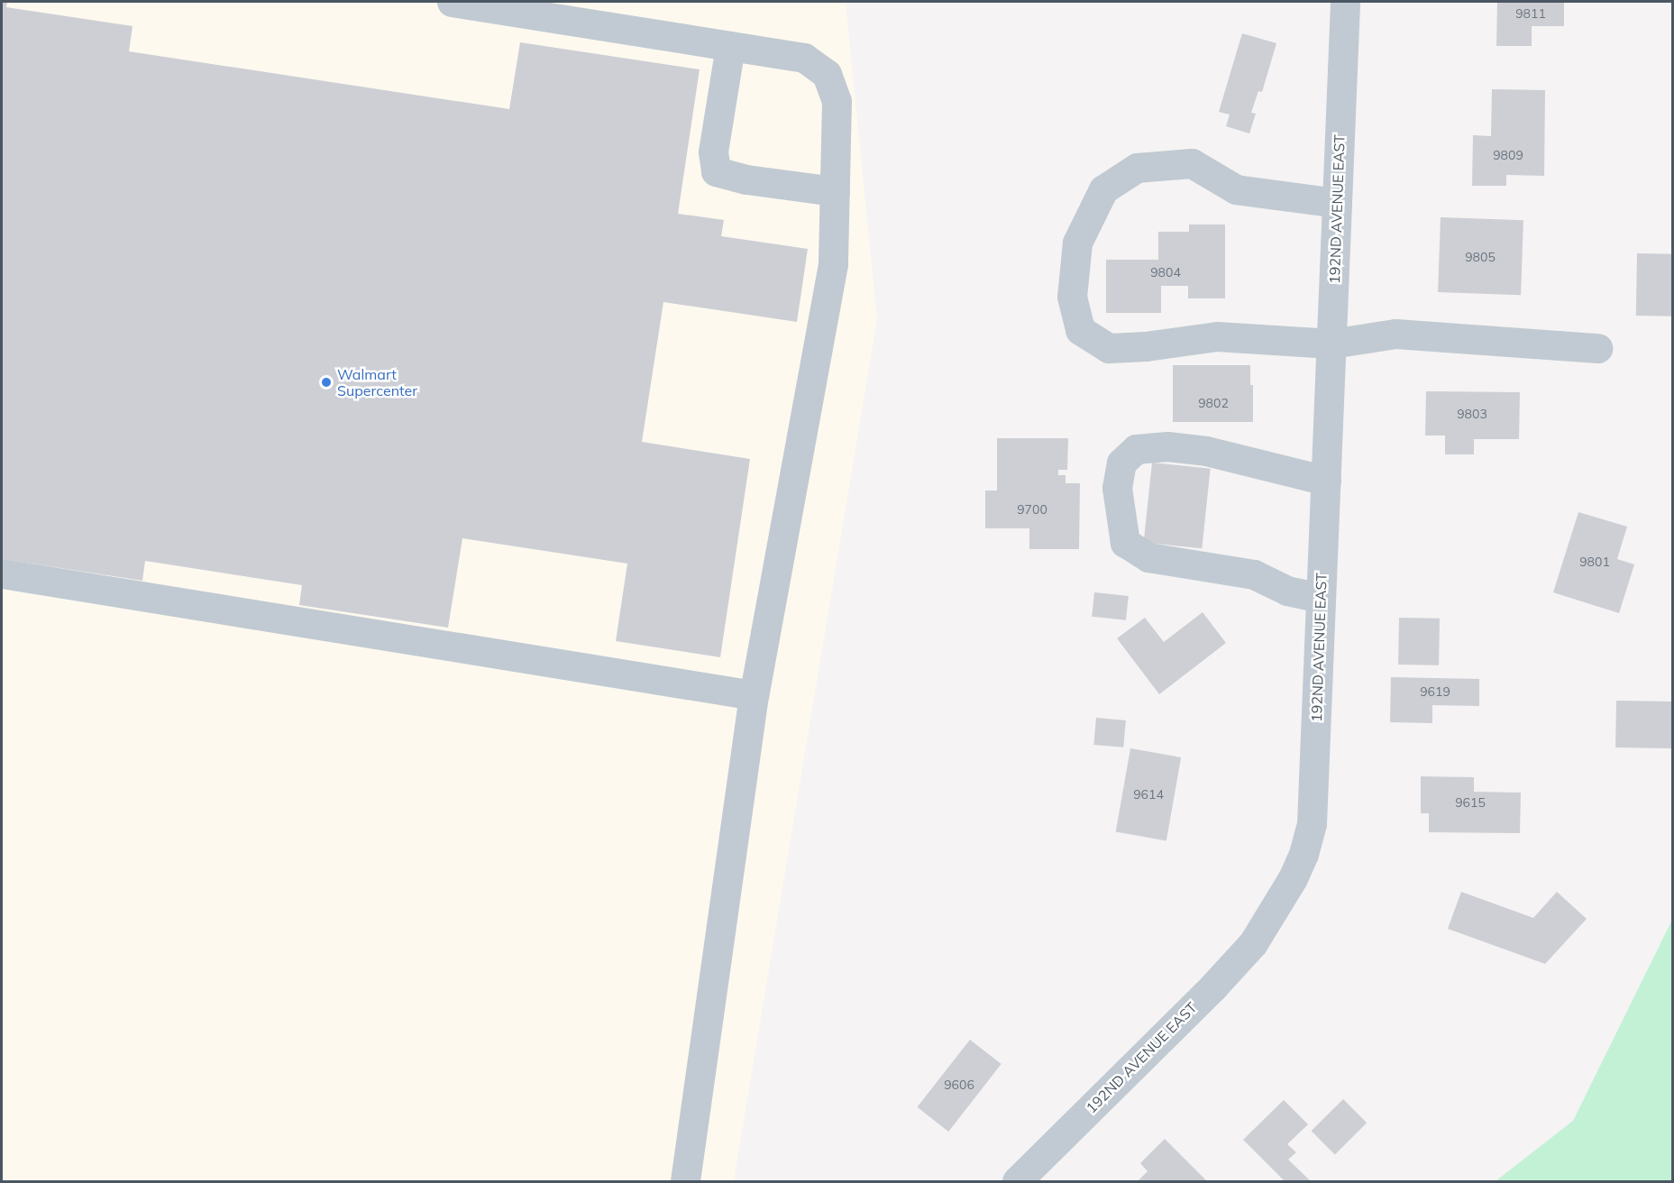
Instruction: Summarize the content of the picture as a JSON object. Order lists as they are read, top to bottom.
{
  "streets": {
    "street": ["192ND AVENUE EAST"]
  },
  "places": ["Walmart Supercenter"],
  "house_numbers": [
    "9811",
    "9809",
    "9805",
    "9804",
    "9802",
    "9803",
    "9700",
    "9801",
    "9619",
    "9614",
    "9615",
    "9606"
  ]
}
